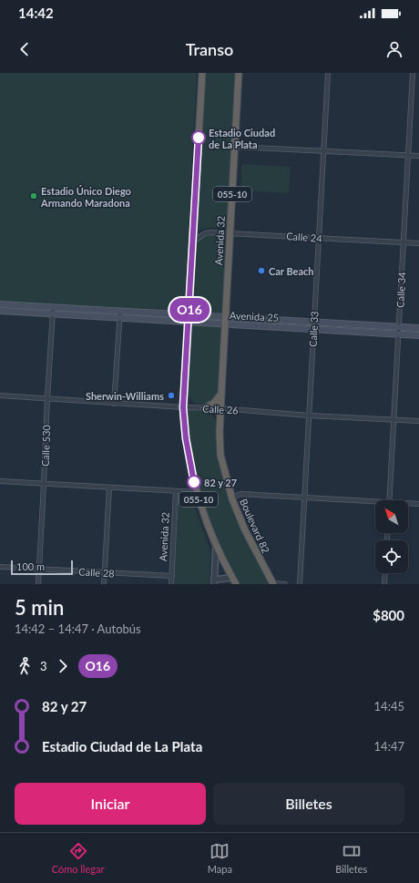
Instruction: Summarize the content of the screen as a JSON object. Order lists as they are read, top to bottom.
{
  "streets": {
    "highway": ["055-10", "Avenida 32", "Boulevard 82"],
    "main road": ["Avenida 25"],
    "street": [
      "Calle 24",
      "Calle 34",
      "Calle 33",
      "Calle 26",
      "Calle 530",
      "Calle 28"
    ]
  },
  "crossings": [
    ["055-10", "Calle 24"],
    ["055-10", "Avenida 25"],
    ["055-10", "Calle 26"],
    ["Calle 24", "Avenida 32"],
    ["Calle 24", "Calle 34"],
    ["Calle 24", "Calle 33"],
    ["Avenida 32", "Avenida 25"],
    ["Avenida 32", "Calle 26"],
    ["Avenida 32", "Boulevard 82"],
    ["Avenida 32", "Calle 28"],
    ["Calle 34", "Avenida 25"],
    ["Calle 34", "Calle 26"],
    ["Avenida 25", "Calle 33"],
    ["Avenida 25", "Calle 530"],
    ["Calle 33", "Calle 26"],
    ["Calle 26", "Calle 530"],
    ["Calle 26", "Boulevard 82"],
    ["Calle 530", "Calle 28"]
  ],
  "places": [
    "Estadio Ciudad de La Plata",
    "Estadio Único Diego Armando Maradona",
    "Car Beach",
    "Sherwin-Williams",
    "82 y 27"
  ],
  "lines": ["bus line O16"],
  "scale_bar": "100 m",
  "north": "top left",
  "page": {
    "status": "14:42",
    "header": "Transo",
    "on_map": "O16",
    "scale": "100 m",
    "heading": ["5 min", "14:42 – 14:47 · Autobús", "$800"],
    "legs": ["3", "O16"],
    "list": [
      {
        "name": "82 y 27",
        "value": "14:45"
      },
      {
        "name": "Estadio Ciudad de La Plata",
        "value": "14:47"
      }
    ],
    "buttons": ["Iniciar", "Billetes"],
    "tabs": ["Cómo llegar", "Mapa", "Billetes"]
  }
}
